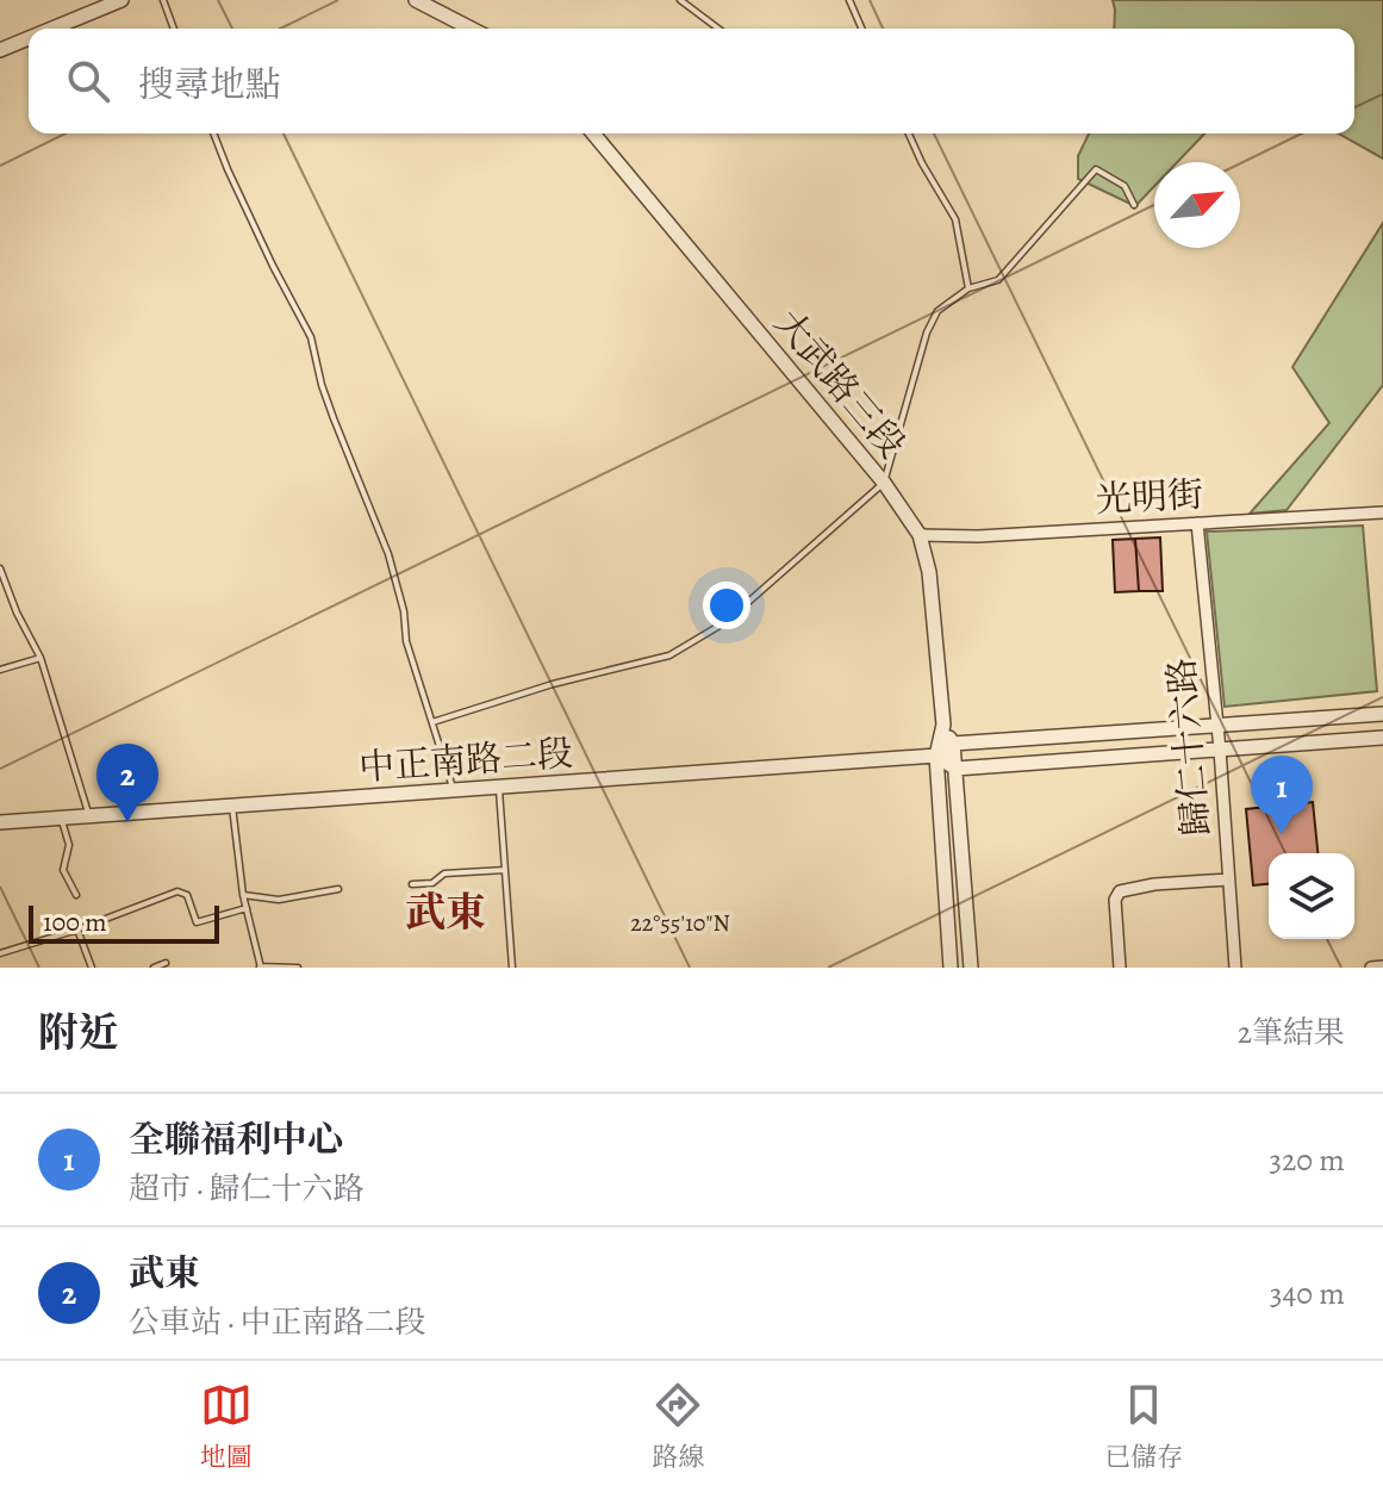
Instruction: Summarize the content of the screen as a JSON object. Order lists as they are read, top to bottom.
{
  "streets": {
    "street": [
      "大武路三段",
      "光明街",
      "歸仁十六路",
      "中正南路二段"
    ]
  },
  "crossings": [
    ["大武路三段", "光明街"],
    ["大武路三段", "中正南路二段"],
    ["光明街", "歸仁十六路"]
  ],
  "districts": ["武東"],
  "scale_bar": "100 m",
  "north": "top right",
  "page": {
    "search": "搜尋地點",
    "pins": ["2", "1"],
    "scale": "100 m",
    "heading": ["附近", "2筆結果"],
    "list": [
      {
        "mark": "1",
        "name": "全聯福利中心",
        "note": "超市 · 歸仁十六路",
        "value": "320 m"
      },
      {
        "mark": "2",
        "name": "武東",
        "note": "公車站 · 中正南路二段",
        "value": "340 m"
      }
    ],
    "nav": ["地圖", "路線", "已儲存"]
  },
  "coordinates": ["22°55'10\"N"]
}
